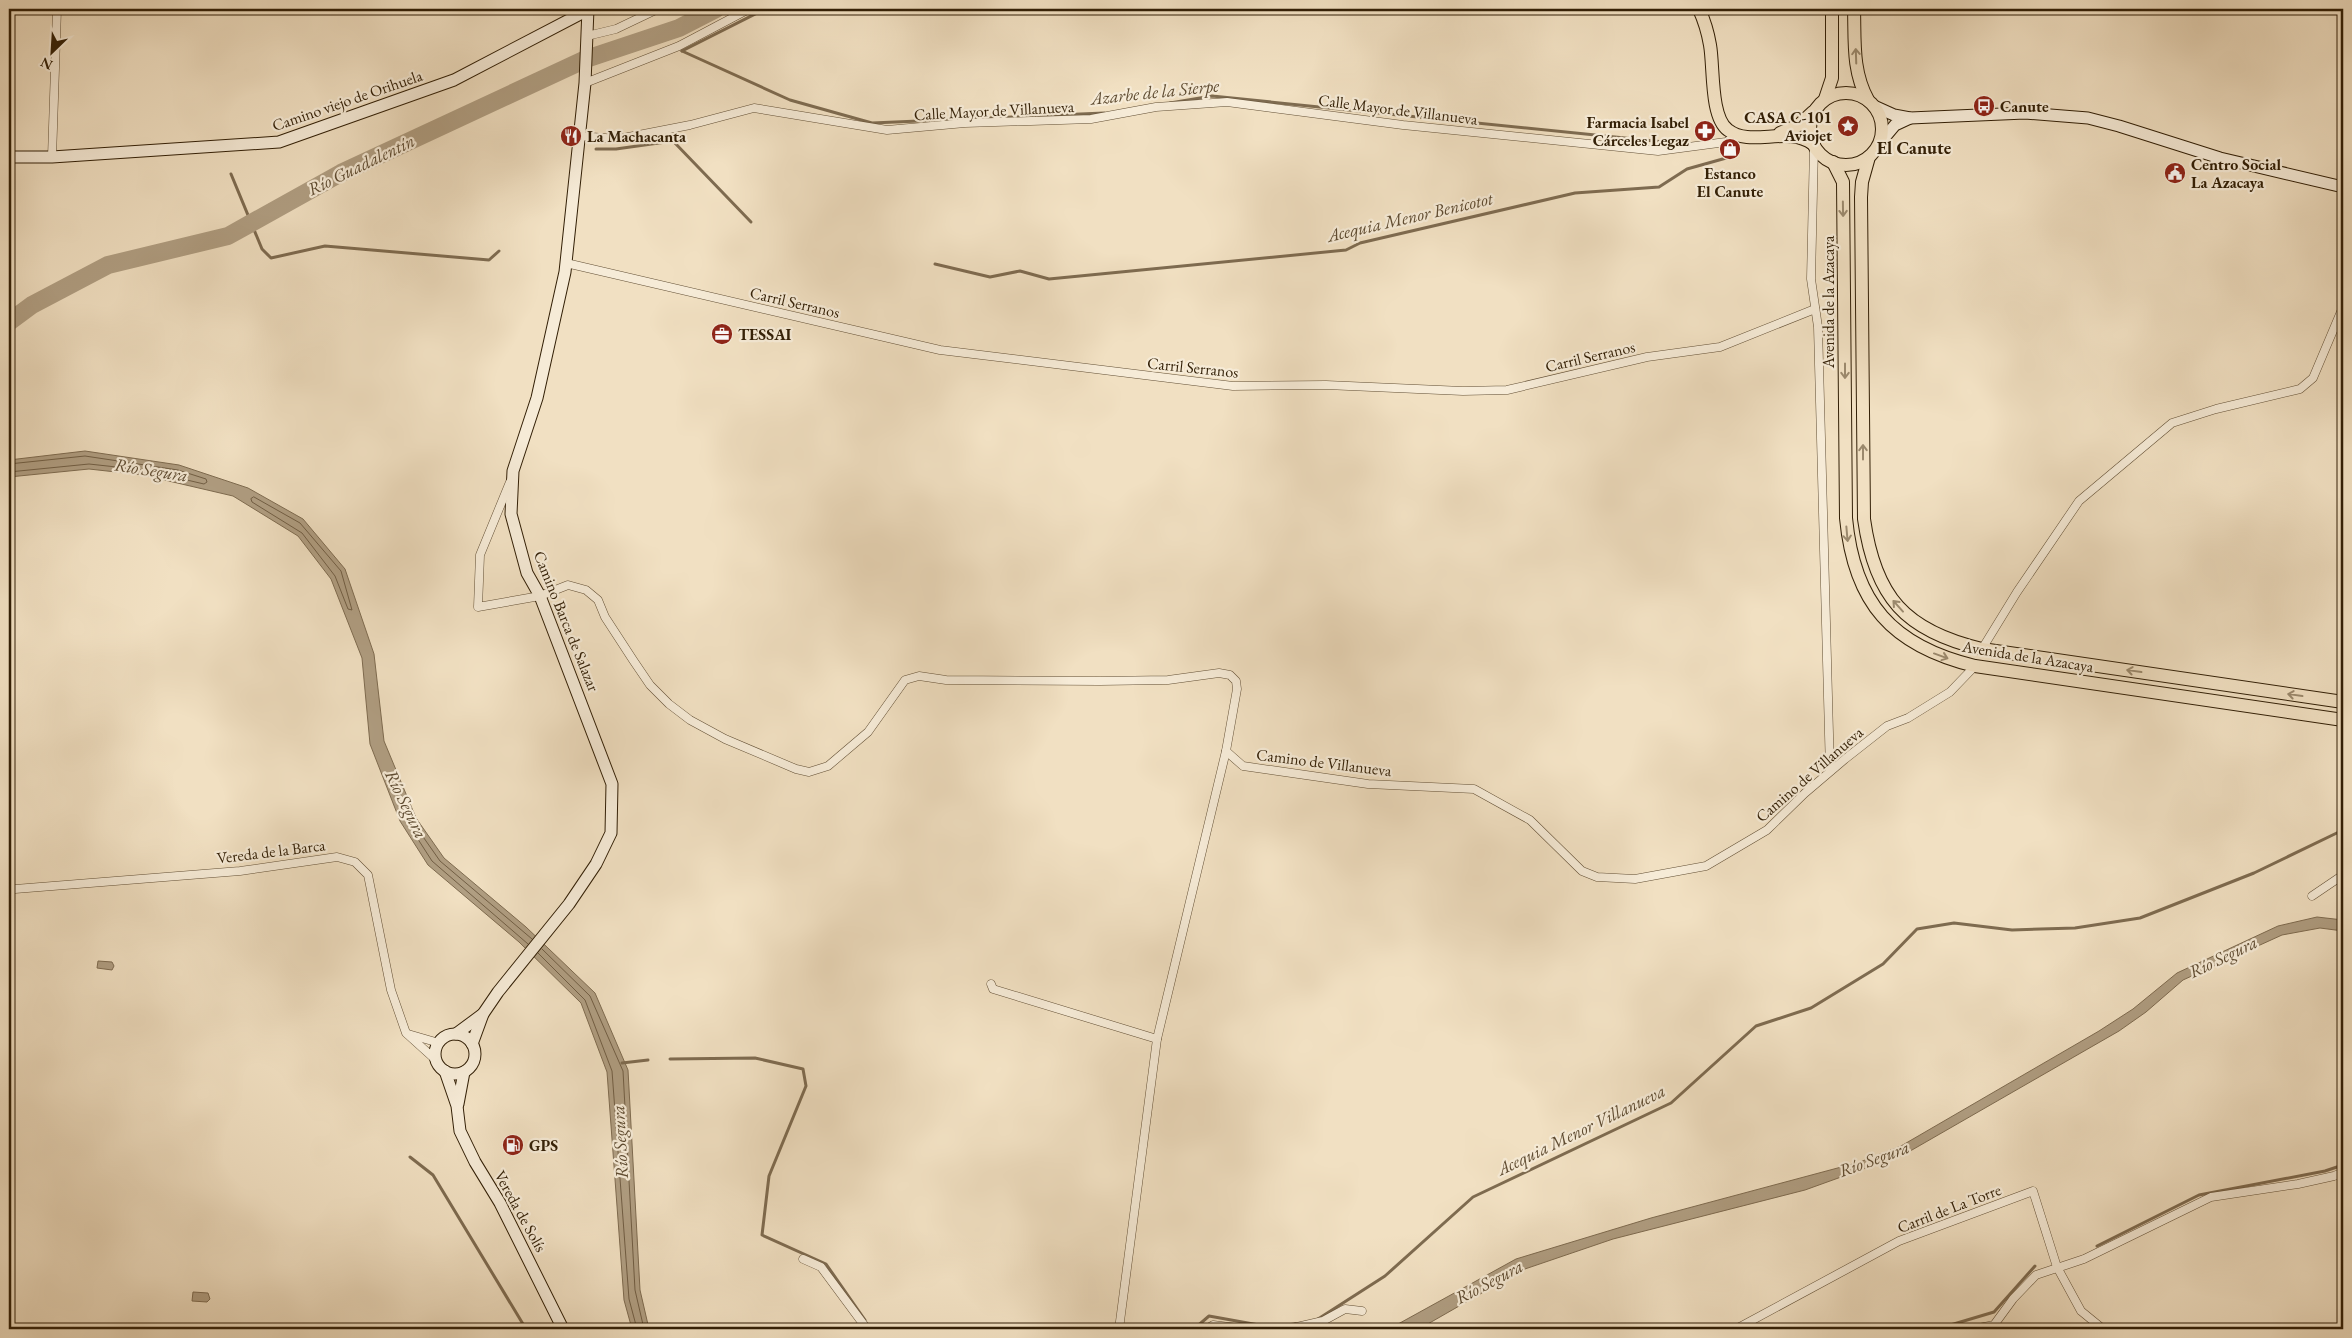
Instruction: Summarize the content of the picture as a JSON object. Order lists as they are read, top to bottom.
{
  "streets": {
    "main road": ["Avenida de la Azacaya"],
    "street": [
      "Camino viejo de Orihuela",
      "Calle Mayor de Villanueva",
      "Carril Serranos",
      "Camino Barca de Salazar",
      "Camino de Villanueva",
      "Vereda de la Barca",
      "Carril de La Torre",
      "Vereda de Solís"
    ]
  },
  "crossings": [
    ["Camino viejo de Orihuela", "Camino Barca de Salazar"],
    ["Calle Mayor de Villanueva", "Camino Barca de Salazar"],
    ["Carril Serranos", "Camino Barca de Salazar"],
    ["Avenida de la Azacaya", "Camino de Villanueva"],
    ["Camino Barca de Salazar", "Vereda de Solís"]
  ],
  "districts": ["El Canute"],
  "water": [
    "Azarbe de la Sierpe",
    "Río Guadalentín",
    "Acequia Menor Benicotot",
    "Río Segura",
    "Acequia Menor Villanueva"
  ],
  "places": {
    "bus stop": ["Canute"],
    "place": ["CASA C-101 Aviojet"],
    "pharmacy": ["Farmacia Isabel Cárceles Legaz"],
    "restaurant": ["La Machacanta"],
    "shop": ["Estanco El Canute"],
    "public building": ["Centro Social La Azacaya"],
    "office": ["TESSAI"],
    "fuel station": ["GPS"]
  },
  "north": "bottom left"
}
